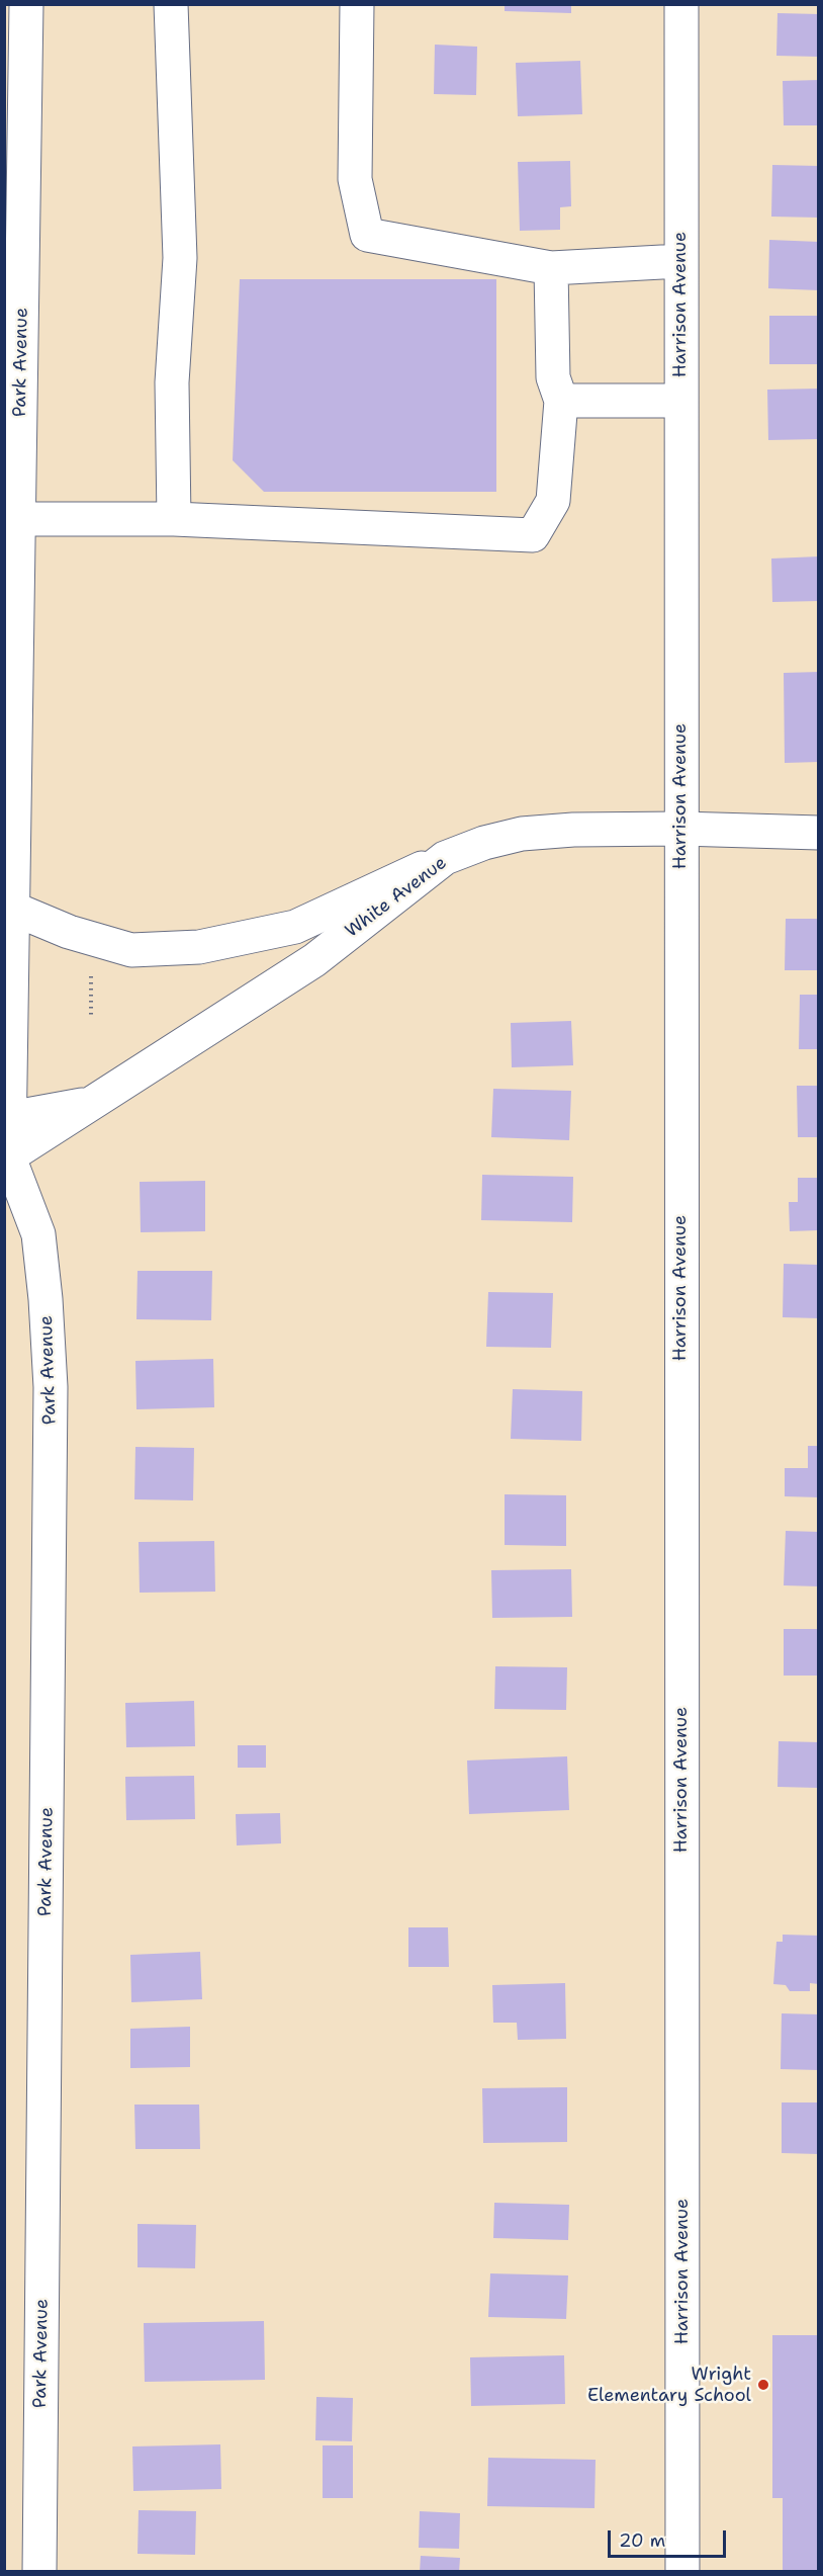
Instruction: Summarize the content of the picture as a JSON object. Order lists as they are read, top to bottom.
{
  "streets": {
    "street": ["Harrison Avenue", "Park Avenue", "White Avenue"]
  },
  "crossings": [
    ["Harrison Avenue", "White Avenue"],
    ["Park Avenue", "White Avenue"]
  ],
  "places": ["Wright Elementary School"],
  "scale_bar": "20 m"
}
